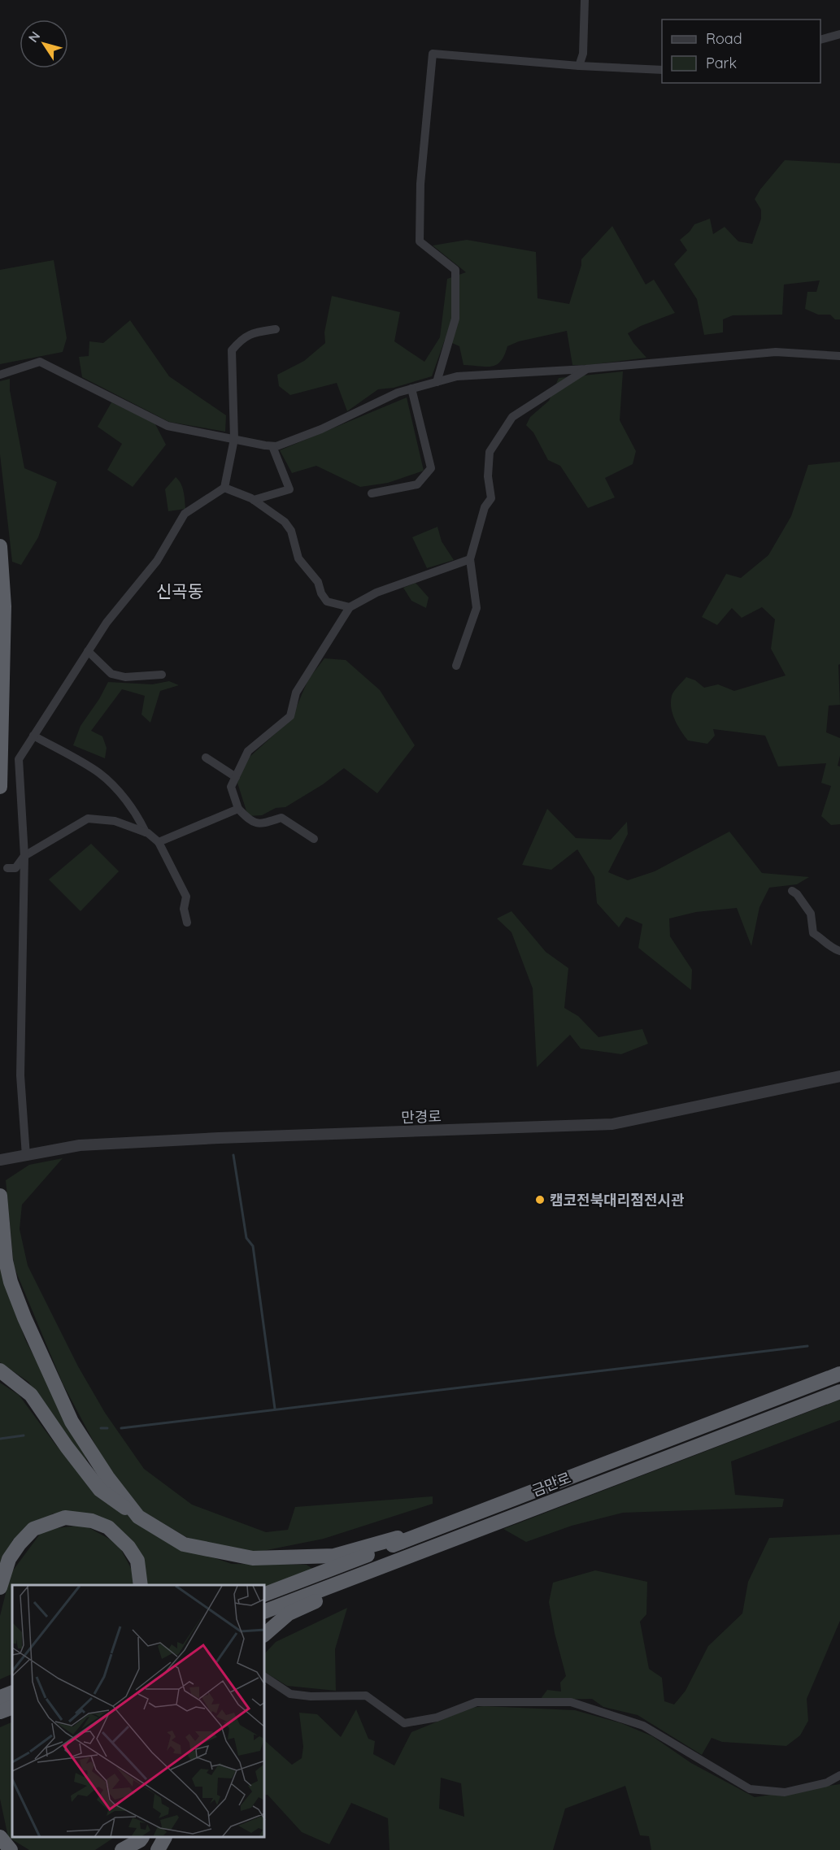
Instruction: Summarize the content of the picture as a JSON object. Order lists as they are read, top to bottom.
{
  "streets": {
    "highway": ["금만로"],
    "street": ["만경로"]
  },
  "districts": ["신곡동"],
  "places": ["캠코전북대리점전시관"],
  "legend": ["Road", "Park"],
  "north": "top left"
}
